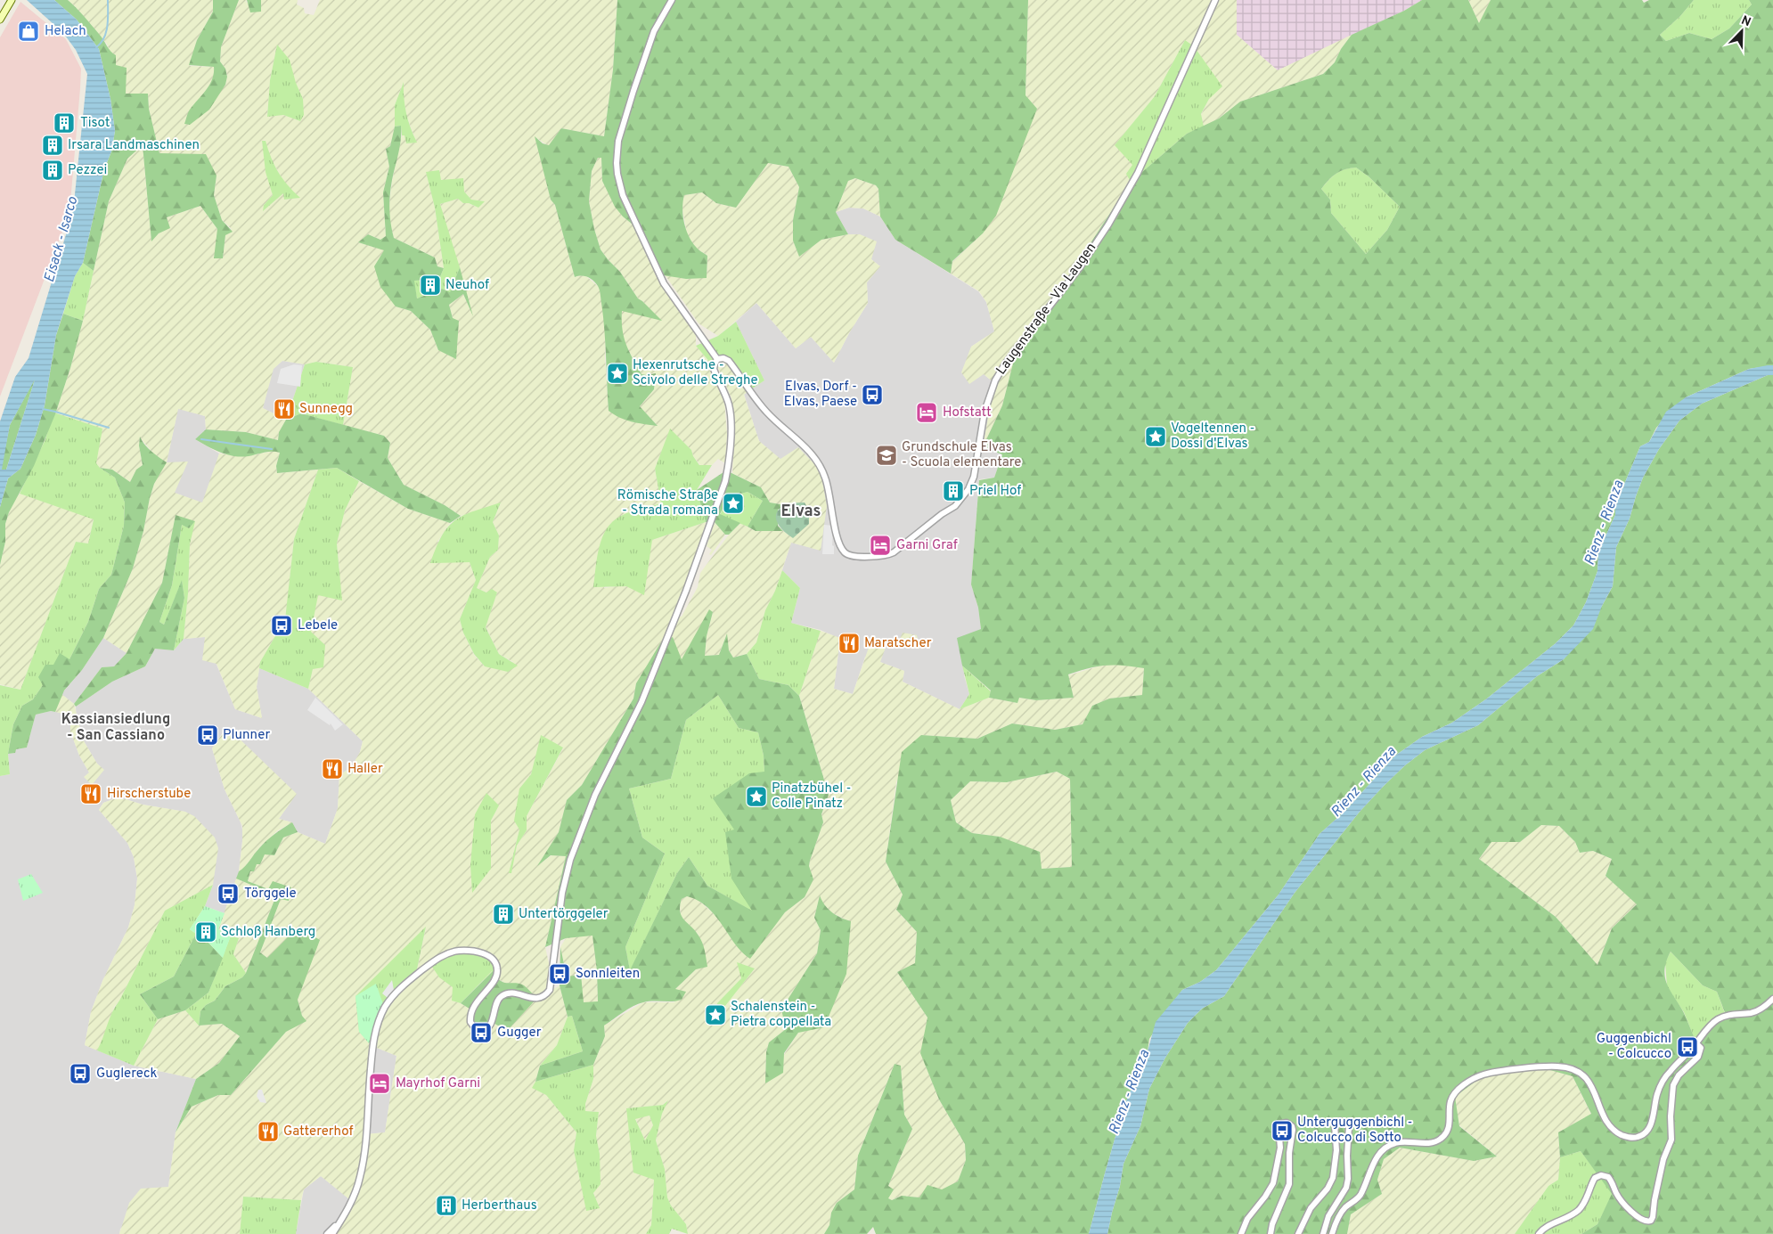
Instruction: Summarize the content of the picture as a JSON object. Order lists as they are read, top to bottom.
{
  "streets": {
    "street": ["Laugenstraße - Via Laugen"]
  },
  "districts": ["Elvas", "Kassiansiedlung - San Cassiano"],
  "water": ["Eisack - Isarco", "Rienz - Rienza"],
  "places": {
    "shop": ["Helach"],
    "building": [
      "Tisot",
      "Irsara Landmaschinen",
      "Pezzei",
      "Neuhof",
      "Priel Hof",
      "Untertörggeler",
      "Schloß Hanberg",
      "Herberthaus"
    ],
    "place": [
      "Hexenrutsche - Scivolo delle Streghe",
      "Vogeltennen - Dossi d'Elvas",
      "Römische Straße - Strada romana",
      "Pinatzbühel - Colle Pinatz",
      "Schalenstein - Pietra coppellata"
    ],
    "bus stop": [
      "Elvas, Dorf - Elvas, Paese",
      "Lebele",
      "Plunner",
      "Törggele",
      "Sonnleiten",
      "Gugger",
      "Guggenbichl - Colcucco",
      "Guglereck",
      "Unterguggenbichl - Colcucco di Sotto"
    ],
    "restaurant": [
      "Sunnegg",
      "Maratscher",
      "Haller",
      "Hirscherstube",
      "Gattererhof"
    ],
    "hotel": ["Hofstatt", "Garni Graf", "Mayrhof Garni"],
    "school or university": ["Grundschule Elvas - Scuola elementare"]
  },
  "north": "top right"
}
